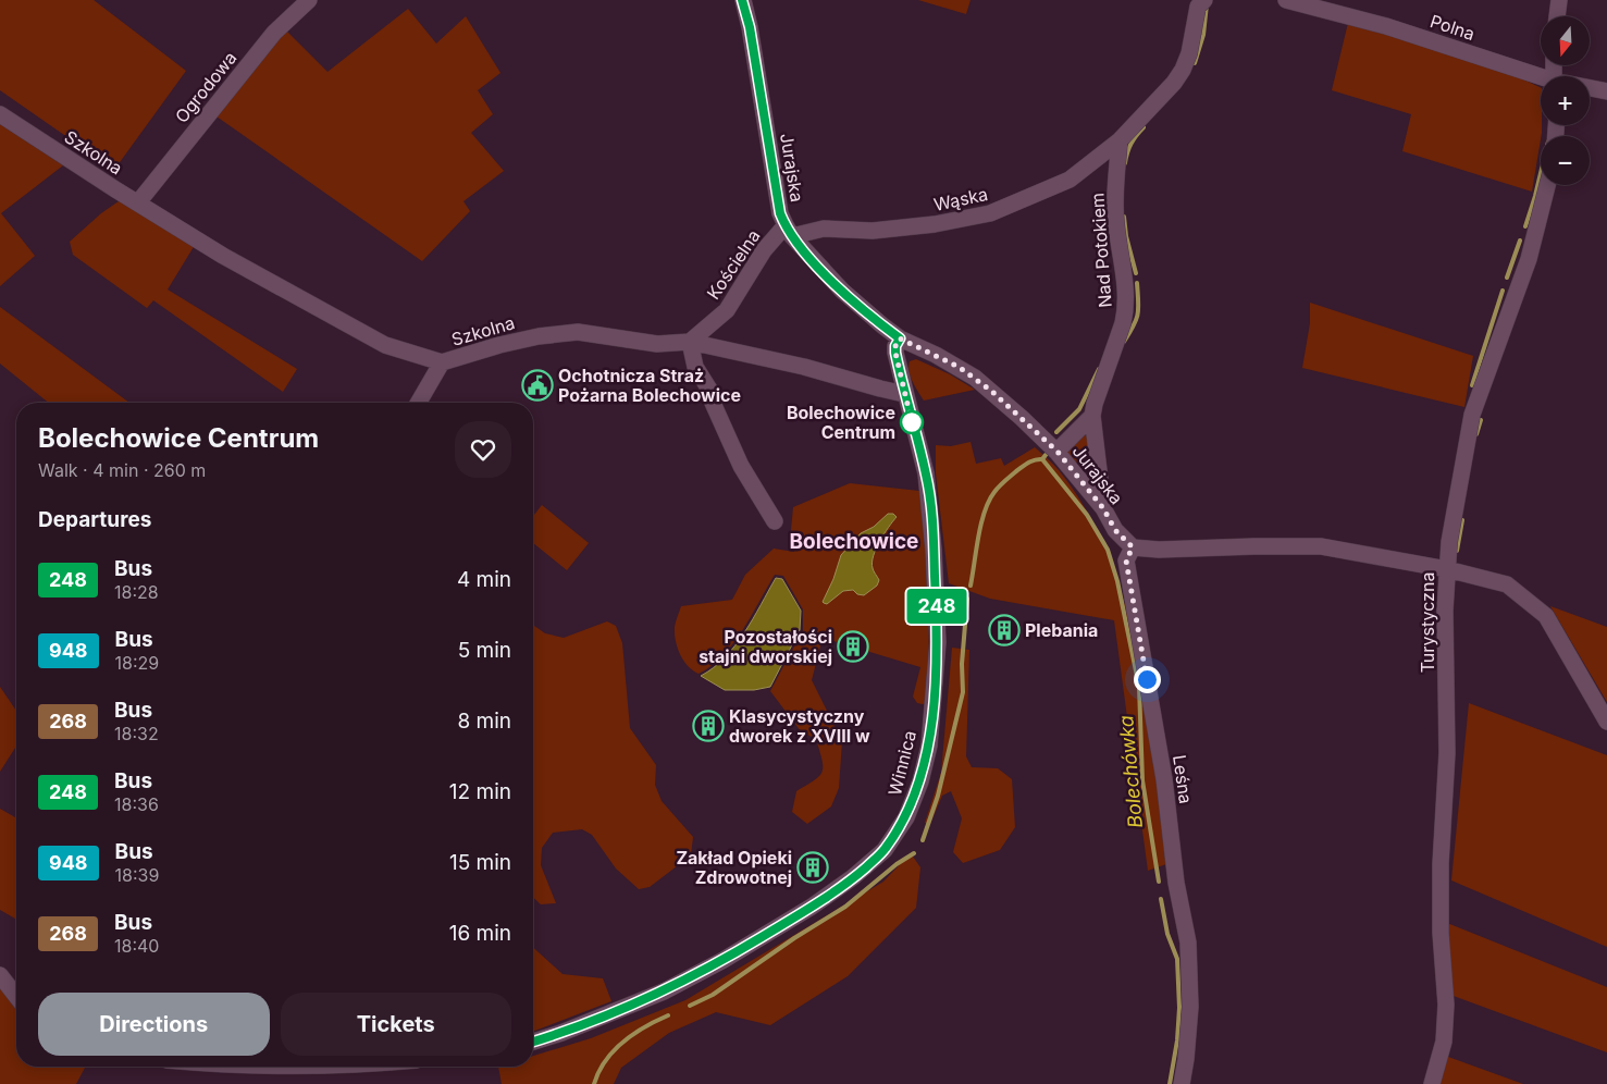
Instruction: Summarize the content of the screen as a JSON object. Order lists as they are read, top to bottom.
{
  "streets": {
    "street": [
      "Polna",
      "Ogrodowa",
      "Szkolna",
      "Jurajska",
      "Wąska",
      "Nad Potokiem",
      "Kościelna",
      "Turystyczna",
      "Winnica",
      "Leśna"
    ]
  },
  "crossings": [
    ["Ogrodowa", "Szkolna"],
    ["Szkolna", "Kościelna"],
    ["Szkolna", "Winnica"],
    ["Jurajska", "Wąska"],
    ["Jurajska", "Nad Potokiem"],
    ["Jurajska", "Kościelna"],
    ["Jurajska", "Winnica"],
    ["Jurajska", "Leśna"],
    ["Wąska", "Nad Potokiem"],
    ["Wąska", "Kościelna"]
  ],
  "districts": ["Bolechowice"],
  "water": ["Bolechówka"],
  "places": {
    "public building": ["Ochotnicza Straż Pożarna Bolechowice"],
    "other": ["Bolechowice Centrum"],
    "building": [
      "Plebania",
      "Pozostałości stajni dworskiej",
      "Klasycystyczny dworek z XVIII w",
      "Zakład Opieki Zdrowotnej"
    ]
  },
  "lines": ["bus line 248"],
  "north": "bottom",
  "page": {
    "on_map": "248",
    "map_buttons": ["+", "−"],
    "heading": [
      ["Bolechowice Centrum", "Walk · 4 min · 260 m"],
      "Departures"
    ],
    "list": [
      {
        "mark": "248",
        "name": "Bus",
        "note": "18:28",
        "value": "4 min"
      },
      {
        "mark": "948",
        "name": "Bus",
        "note": "18:29",
        "value": "5 min"
      },
      {
        "mark": "268",
        "name": "Bus",
        "note": "18:32",
        "value": "8 min"
      },
      {
        "mark": "248",
        "name": "Bus",
        "note": "18:36",
        "value": "12 min"
      },
      {
        "mark": "948",
        "name": "Bus",
        "note": "18:39",
        "value": "15 min"
      },
      {
        "mark": "268",
        "name": "Bus",
        "note": "18:40",
        "value": "16 min"
      }
    ],
    "buttons": ["Directions", "Tickets"]
  }
}
